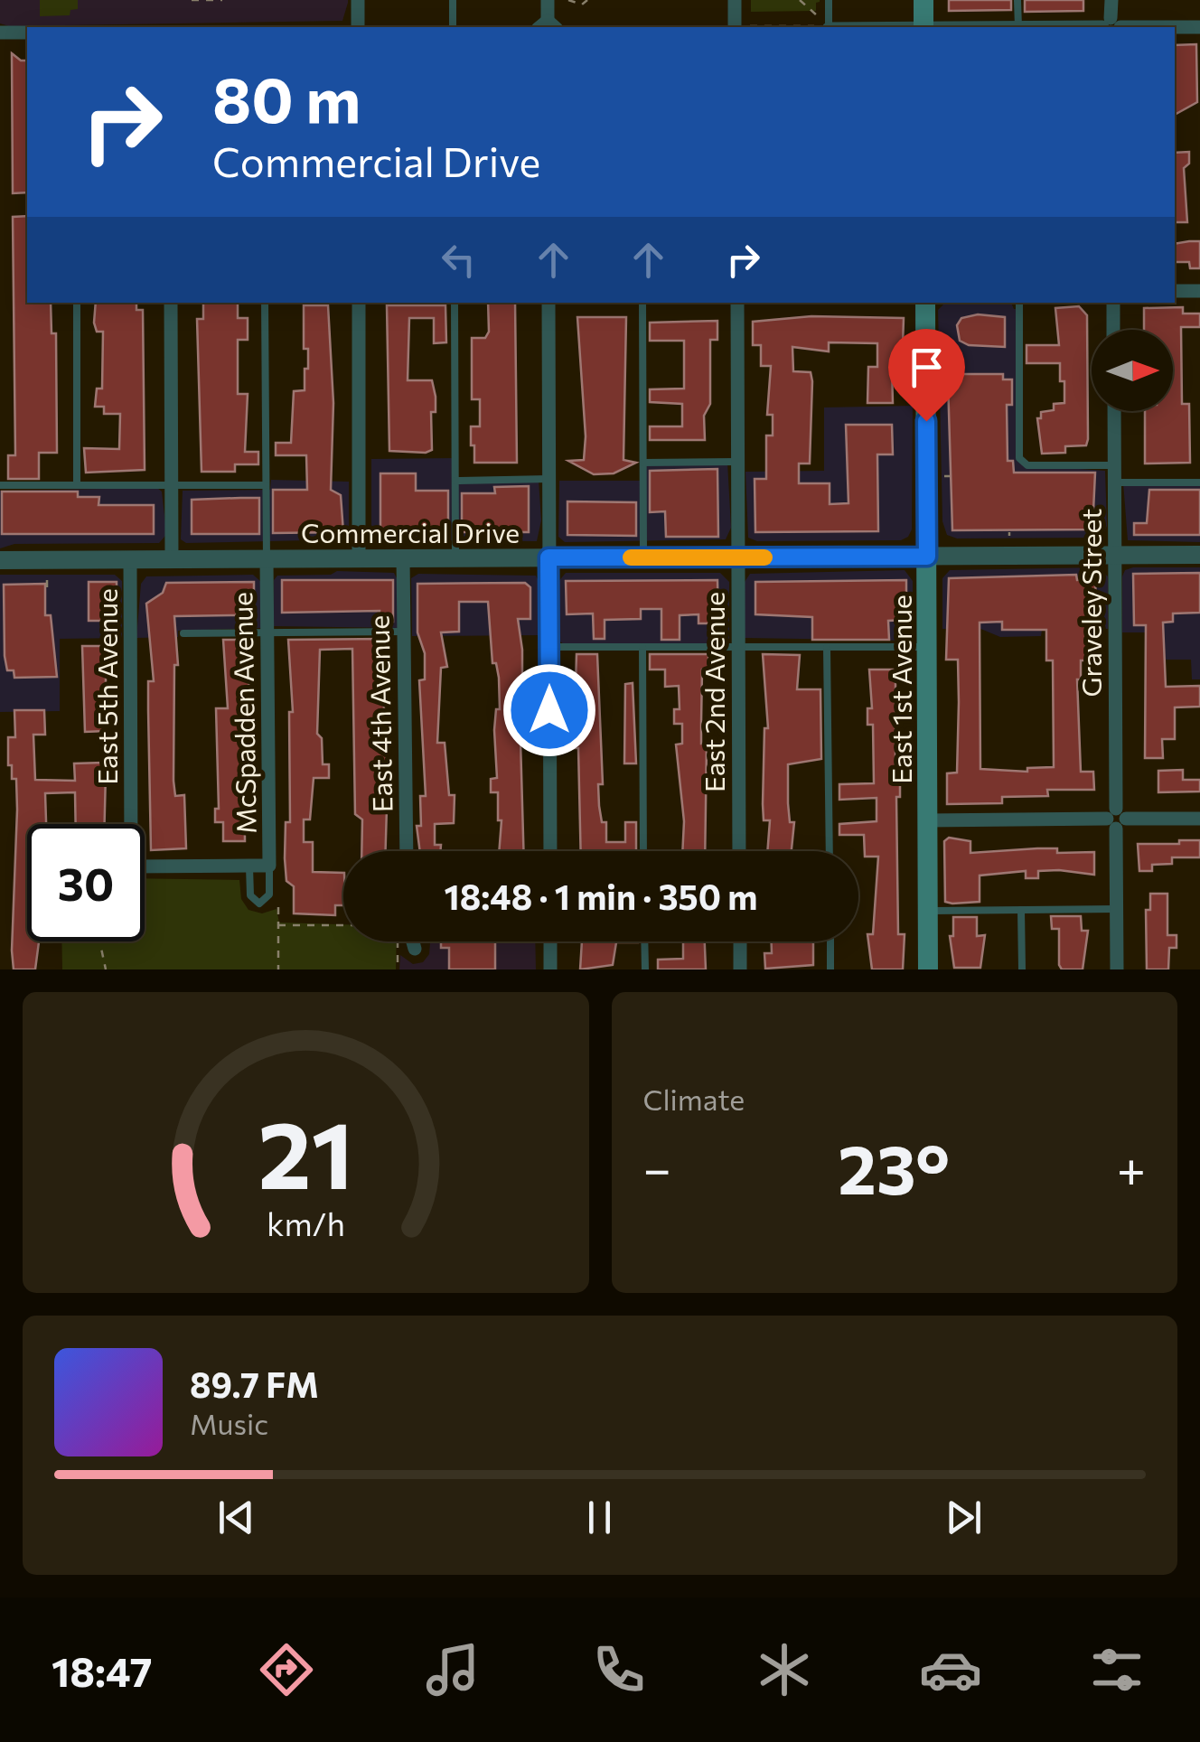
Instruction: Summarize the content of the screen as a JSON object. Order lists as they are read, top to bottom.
{
  "streets": {
    "main road": ["East 1st Avenue"],
    "street": [
      "Commercial Drive",
      "Graveley Street",
      "East 5th Avenue",
      "East 2nd Avenue",
      "McSpadden Avenue",
      "East 4th Avenue"
    ]
  },
  "crossings": [
    ["Commercial Drive", "Graveley Street"],
    ["Commercial Drive", "East 5th Avenue"],
    ["Commercial Drive", "East 1st Avenue"],
    ["Commercial Drive", "East 2nd Avenue"],
    ["Commercial Drive", "McSpadden Avenue"],
    ["Commercial Drive", "East 4th Avenue"]
  ],
  "north": "right",
  "page": {
    "turn": ["80 m", "Commercial Drive"],
    "limit": "30",
    "trip": "18:48 · 1 min · 350 m",
    "tile": "Climate",
    "heat": ["−", "23°", "+"],
    "song": ["89.7 FM", "Music"],
    "tabs": "18:47",
    "gauge": ["21", "km/h"]
  }
}
